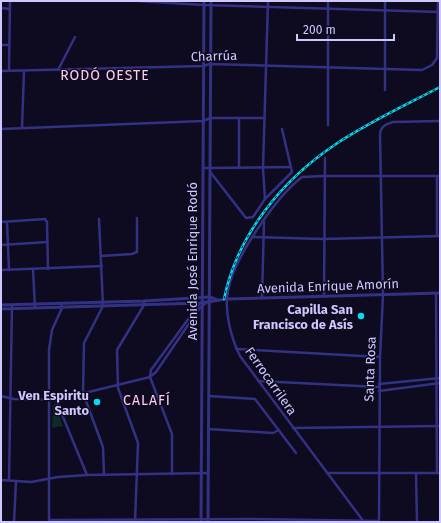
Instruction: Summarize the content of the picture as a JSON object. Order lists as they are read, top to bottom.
{
  "streets": {
    "street": [
      "Charrúa",
      "Avenida José Enrique Rodó",
      "Avenida Enrique Amorín",
      "Santa Rosa",
      "Ferrocarrilera"
    ]
  },
  "crossings": [
    ["Charrúa", "Avenida José Enrique Rodó"],
    ["Avenida José Enrique Rodó", "Avenida Enrique Amorín"],
    ["Avenida Enrique Amorín", "Santa Rosa"],
    ["Avenida Enrique Amorín", "Ferrocarrilera"],
    ["Santa Rosa", "Ferrocarrilera"]
  ],
  "districts": ["RODÓ OESTE", "CALAFÍ"],
  "places": ["Capilla San Francisco de Asís", "Ven Espiritu Santo"],
  "scale_bar": "200 m"
}
